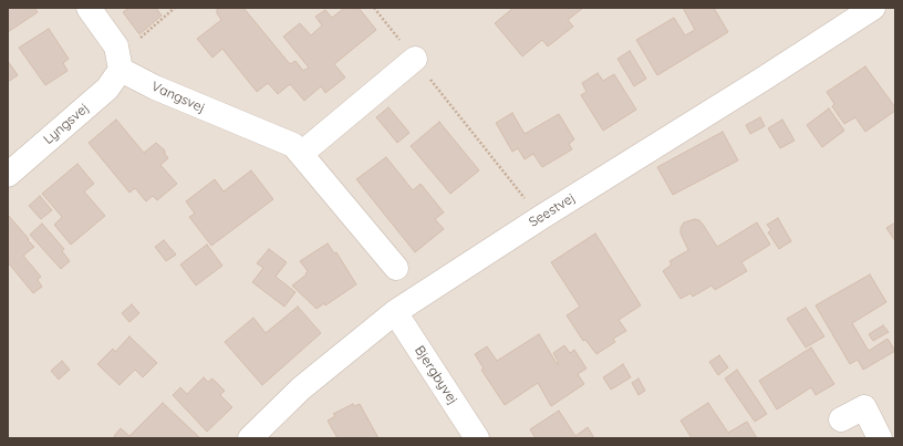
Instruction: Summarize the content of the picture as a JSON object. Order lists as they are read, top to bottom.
{
  "streets": {
    "street": [
      "Vangsvej",
      "Lyngsvej",
      "Seestvej",
      "Bjergbyvej"
    ]
  },
  "crossings": [
    ["Vangsvej", "Lyngsvej"],
    ["Seestvej", "Bjergbyvej"]
  ]
}
